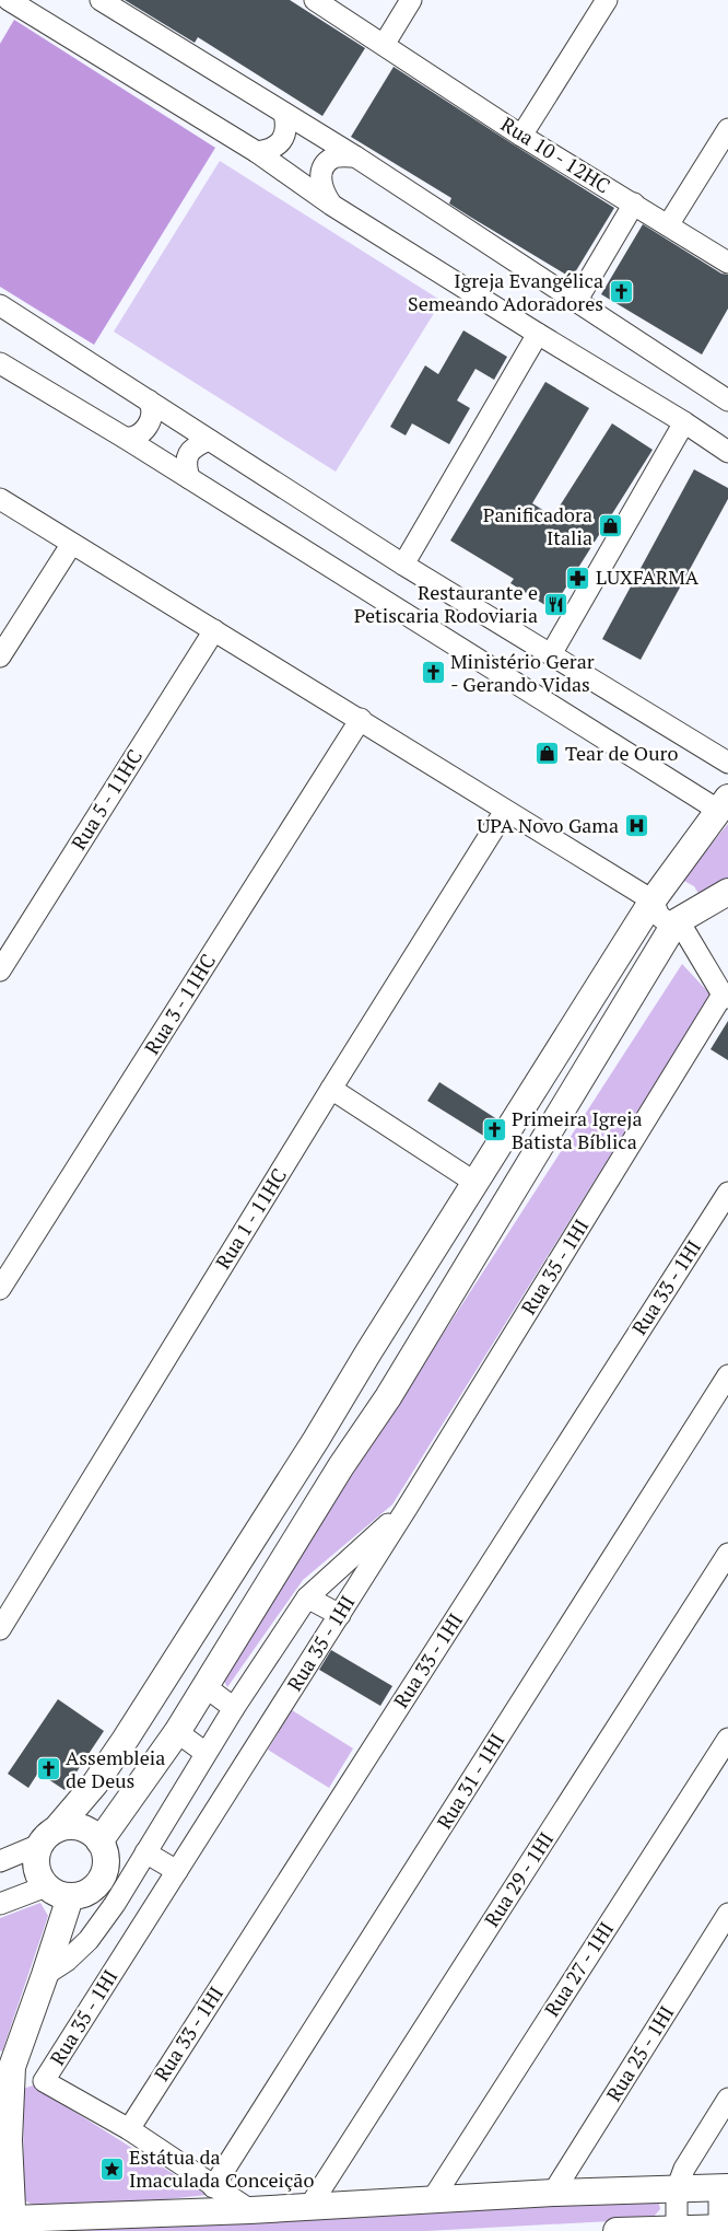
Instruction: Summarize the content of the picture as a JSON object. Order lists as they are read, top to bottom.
{
  "streets": {
    "street": [
      "Rua 10 - 12HC",
      "Rua 5 - 11HC",
      "Rua 3 - 11HC",
      "Rua 1 - 11HC",
      "Rua 35 - 1HI",
      "Rua 33 - 1HI",
      "Rua 31 - 1HI",
      "Rua 29 - 1HI",
      "Rua 27 - 1HI",
      "Rua 25 - 1HI"
    ]
  },
  "crossings": [
    ["Rua 35 - 1HI", "Rua 33 - 1HI"],
    ["Rua 35 - 1HI", "Rua 31 - 1HI"]
  ],
  "places": {
    "church": [
      "Igreja Evangélica Semeando Adoradores",
      "Ministério Gerar - Gerando Vidas",
      "Primeira Igreja Batista Bíblica",
      "Assembleia de Deus"
    ],
    "shop": ["Panificadora Italia", "Tear de Ouro"],
    "pharmacy": ["LUXFARMA"],
    "restaurant": ["Restaurante e Petiscaria Rodoviaria"],
    "hospital": ["UPA Novo Gama"],
    "place": ["Estátua da Imaculada Conceição"]
  }
}
